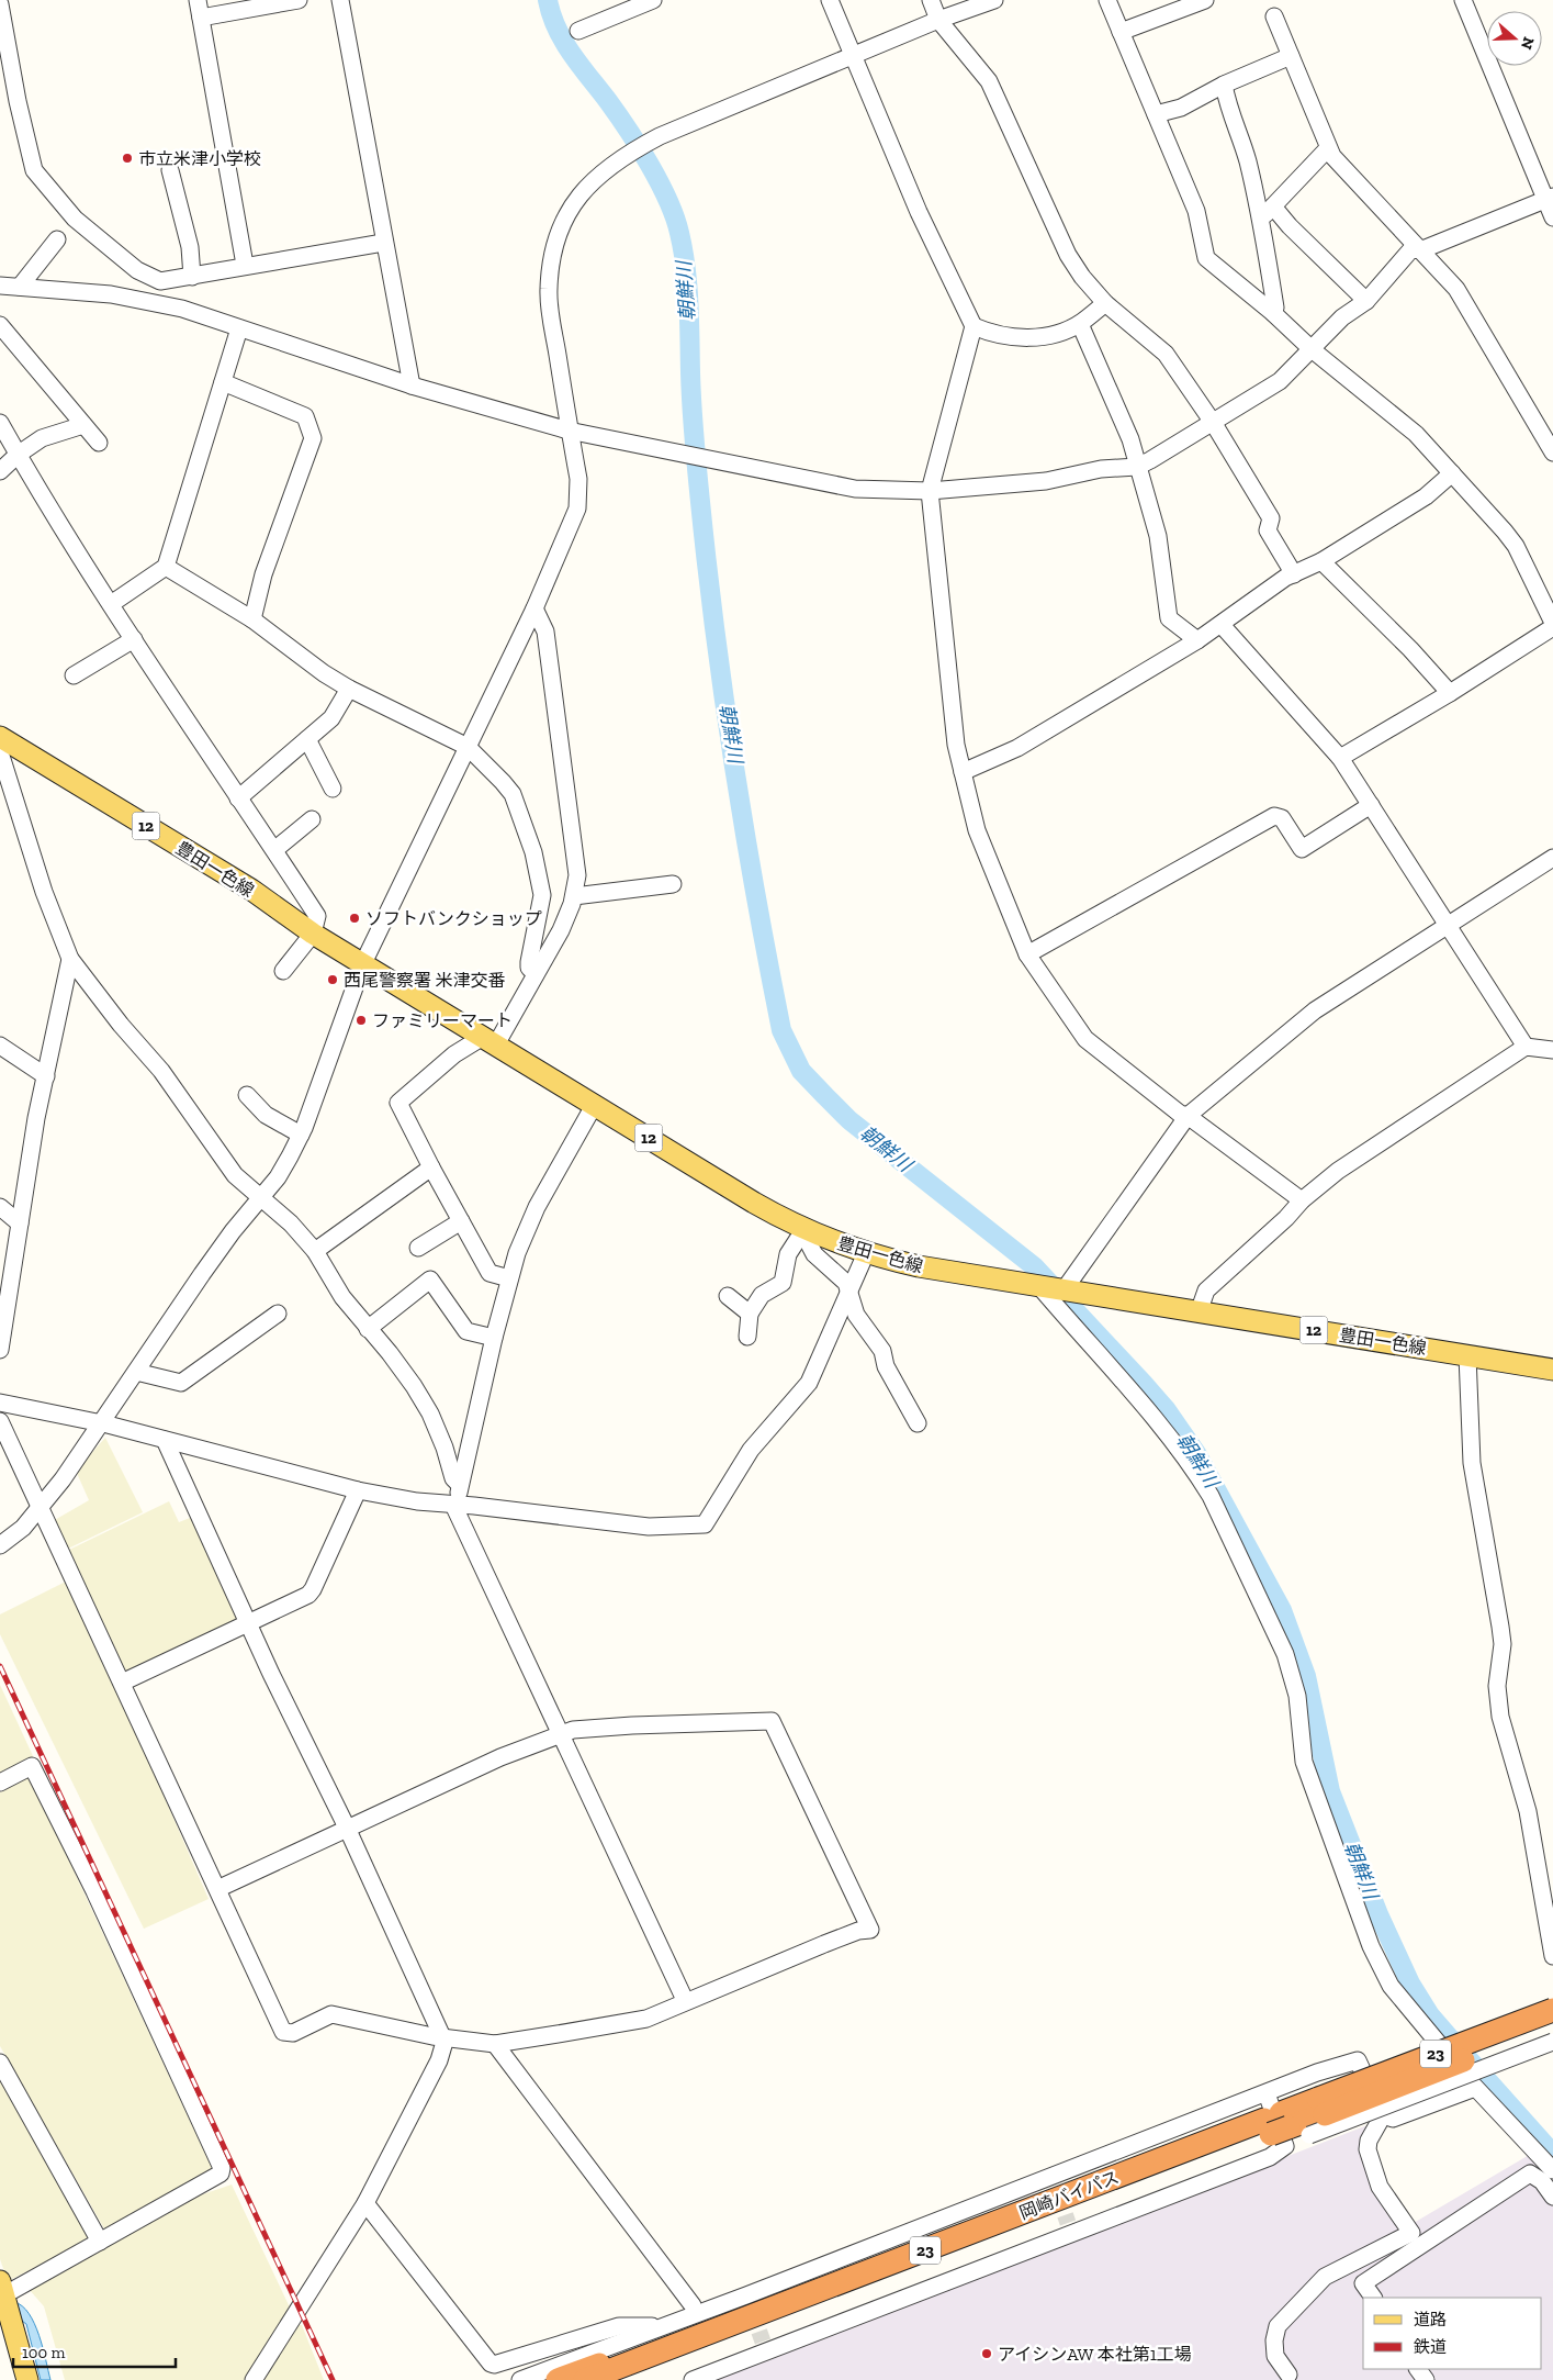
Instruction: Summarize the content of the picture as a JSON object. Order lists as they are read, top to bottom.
{
  "streets": {
    "highway": ["23", "岡崎バイパス"],
    "main road": ["12", "豊田一色線"]
  },
  "crossings": [
    ["23", "岡崎バイパス"]
  ],
  "water": ["朝鮮川"],
  "places": [
    "市立米津小学校",
    "ソフトバンクショップ",
    "西尾警察署 米津交番",
    "ファミリーマート",
    "アイシンAW 本社第1工場"
  ],
  "legend": ["道路", "鉄道"],
  "scale_bar": "100 m",
  "north": "right"
}
